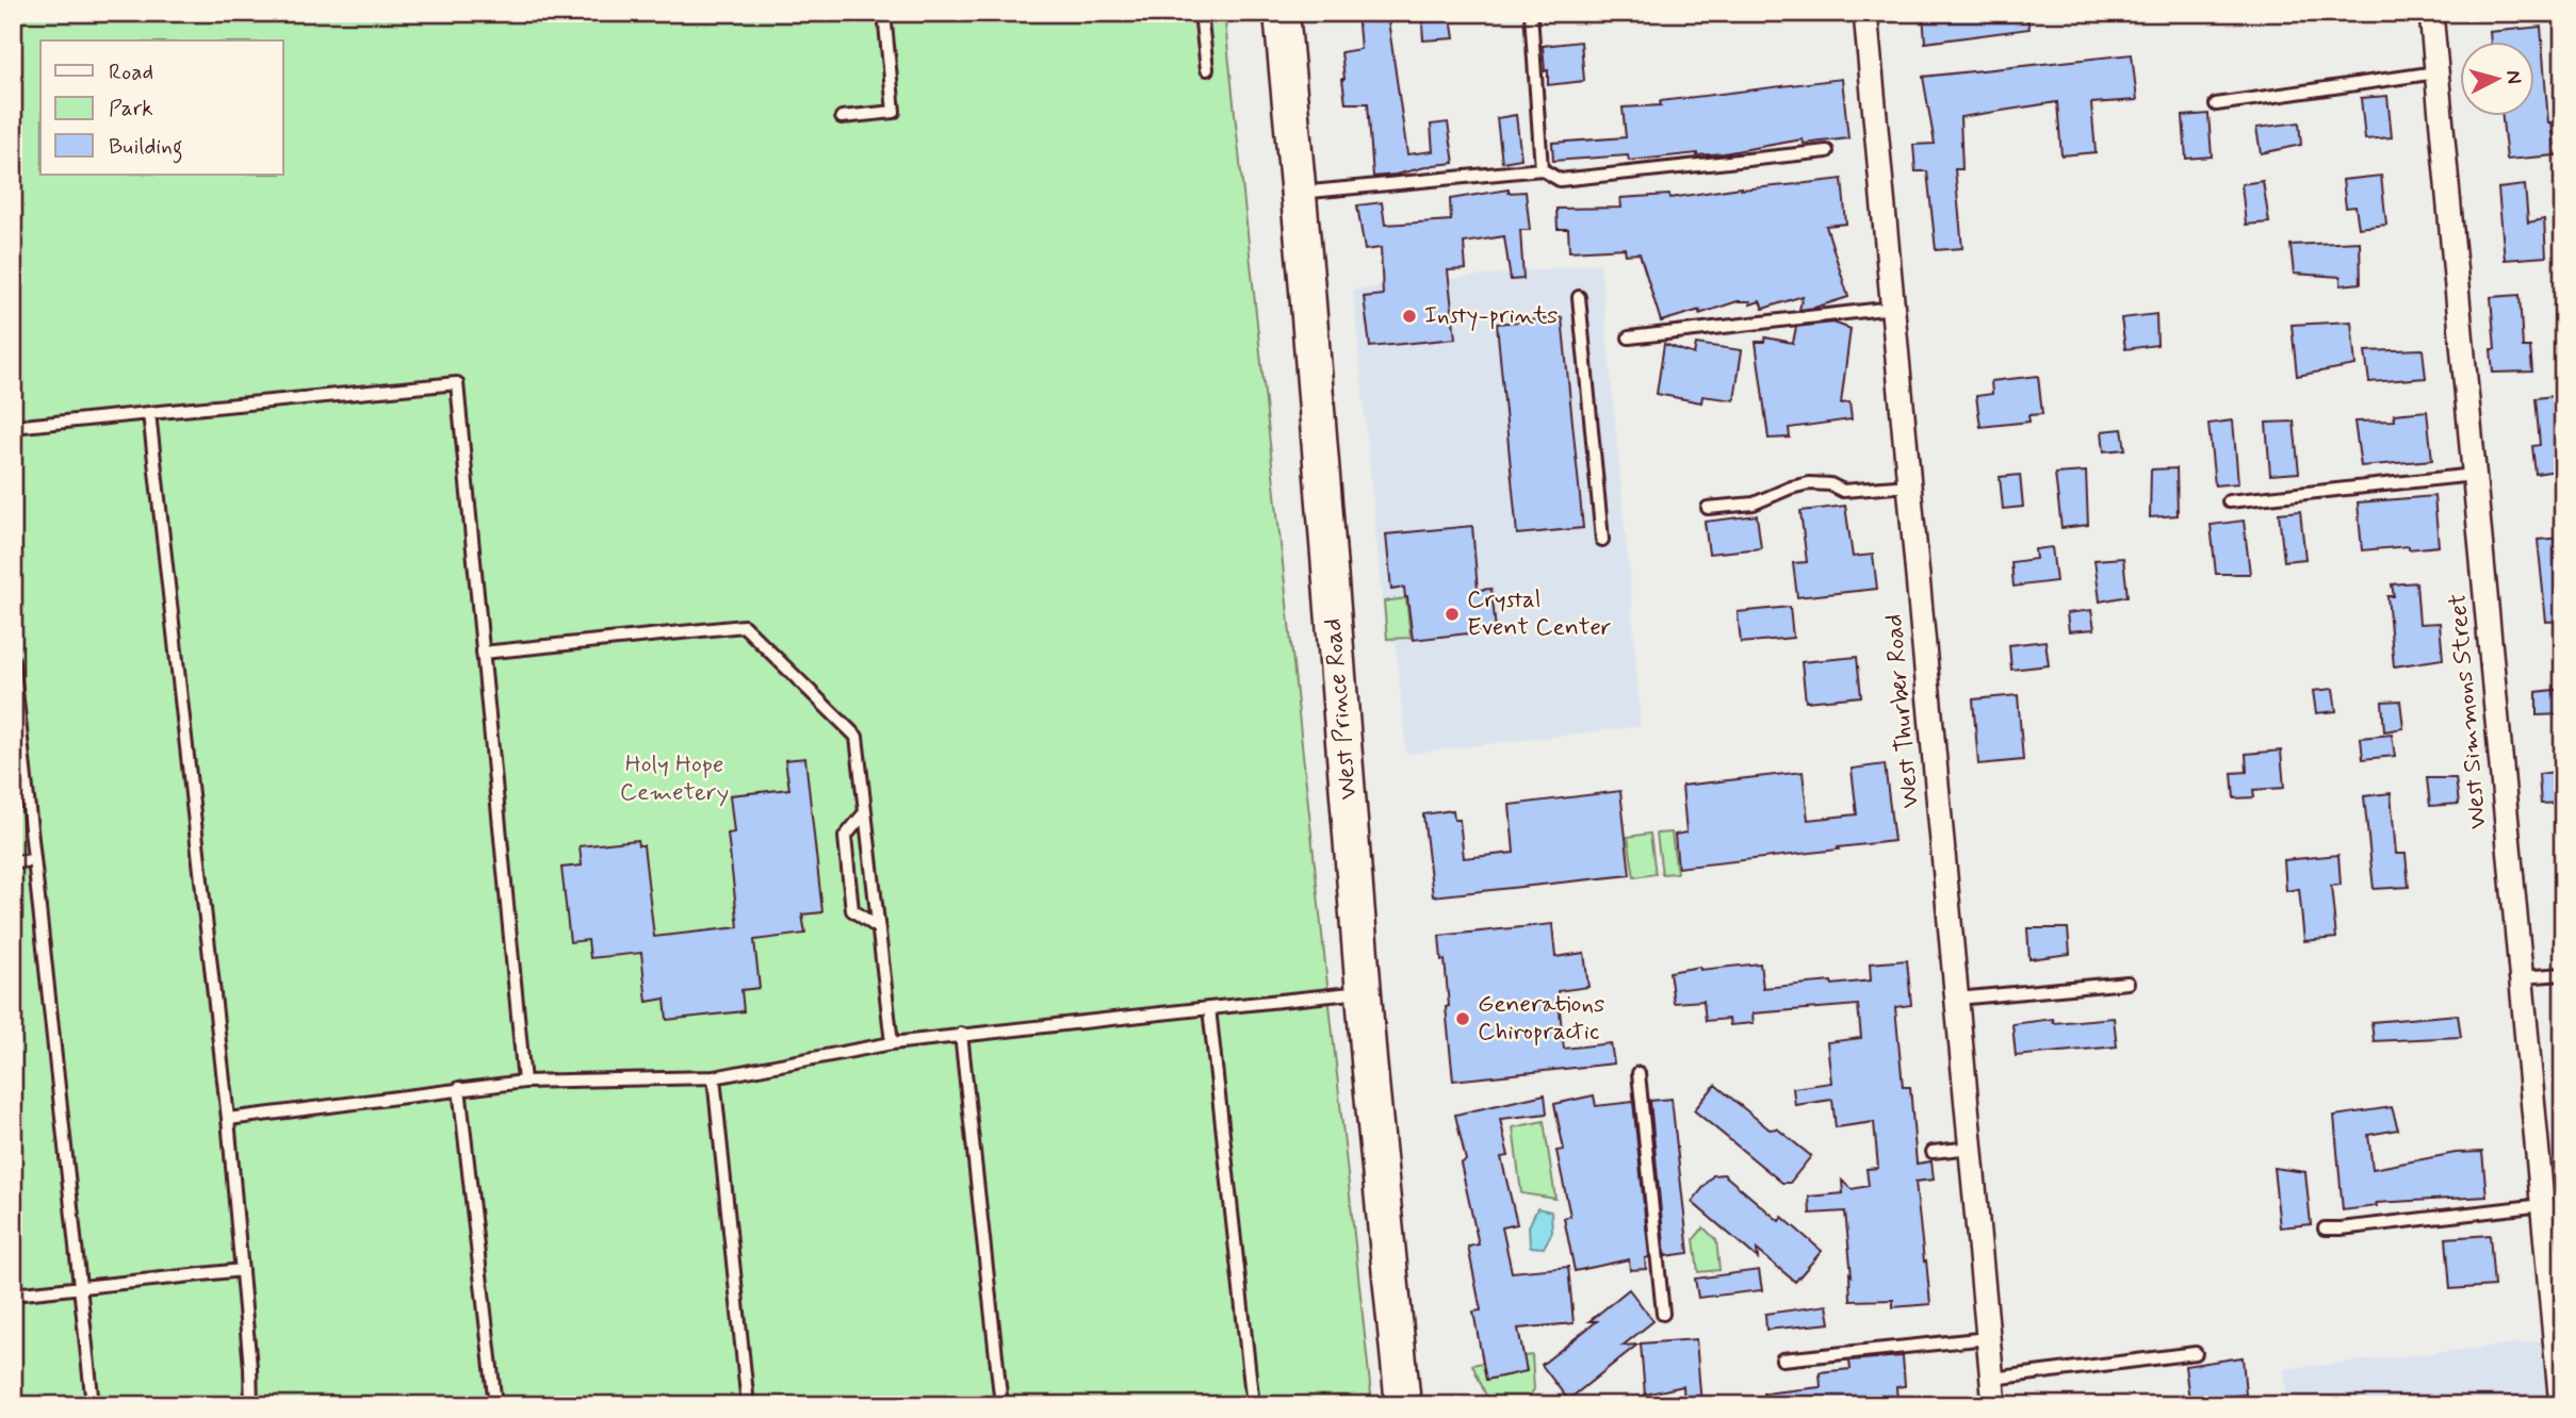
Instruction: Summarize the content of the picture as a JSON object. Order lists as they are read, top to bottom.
{
  "streets": {
    "main road": ["West Prince Road"],
    "street": ["West Thurber Road", "West Simmons Street"]
  },
  "parks": ["Holy Hope Cemetery"],
  "places": ["Insty-prints", "Crystal Event Center", "Generations Chiropractic"],
  "legend": ["Road", "Park", "Building"],
  "north": "right"
}
